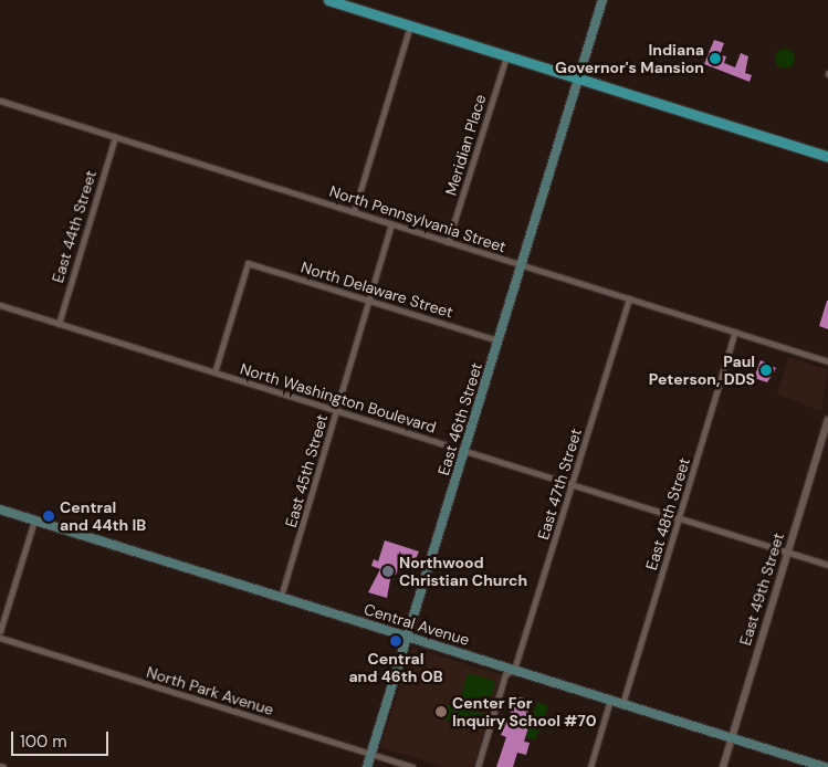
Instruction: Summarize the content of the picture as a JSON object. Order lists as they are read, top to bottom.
{
  "streets": {
    "main road": ["East 46th Street", "Central Avenue"],
    "street": [
      "Meridian Place",
      "North Pennsylvania Street",
      "East 44th Street",
      "North Delaware Street",
      "North Washington Boulevard",
      "East 45th Street",
      "East 47th Street",
      "East 48th Street",
      "East 49th Street",
      "North Park Avenue"
    ]
  },
  "crossings": [
    ["Meridian Place", "North Pennsylvania Street"],
    ["North Pennsylvania Street", "East 44th Street"],
    ["North Pennsylvania Street", "East 46th Street"],
    ["North Pennsylvania Street", "East 45th Street"],
    ["North Pennsylvania Street", "East 47th Street"],
    ["North Pennsylvania Street", "East 48th Street"],
    ["East 44th Street", "North Washington Boulevard"],
    ["North Delaware Street", "North Washington Boulevard"],
    ["North Delaware Street", "East 46th Street"],
    ["North Delaware Street", "East 45th Street"],
    ["North Washington Boulevard", "East 46th Street"],
    ["North Washington Boulevard", "East 45th Street"],
    ["North Washington Boulevard", "East 47th Street"],
    ["North Washington Boulevard", "East 48th Street"],
    ["North Washington Boulevard", "East 49th Street"],
    ["East 46th Street", "Central Avenue"],
    ["East 46th Street", "North Park Avenue"],
    ["East 45th Street", "Central Avenue"],
    ["East 47th Street", "Central Avenue"],
    ["East 48th Street", "Central Avenue"],
    ["East 49th Street", "Central Avenue"]
  ],
  "places": [
    "Indiana Governor's Mansion",
    "Paul Peterson, DDS",
    "Central and 44th IB",
    "Northwood Christian Church",
    "Central and 46th OB",
    "Center For Inquiry School #70"
  ],
  "scale_bar": "100 m"
}
